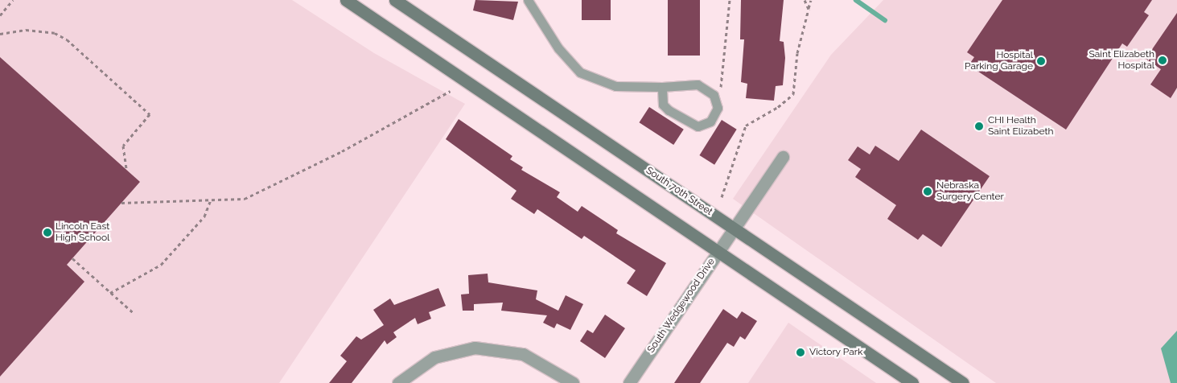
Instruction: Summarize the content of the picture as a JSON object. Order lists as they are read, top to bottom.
{
  "streets": {
    "main road": ["South 70th Street"],
    "street": ["South Wedgewood Drive"]
  },
  "crossings": [
    ["South 70th Street", "South Wedgewood Drive"]
  ],
  "places": [
    "Saint Elizabeth Hospital",
    "Hospital Parking Garage",
    "CHI Health Saint Elizabeth",
    "Nebraska Surgery Center",
    "Lincoln East High School",
    "Victory Park"
  ]
}
